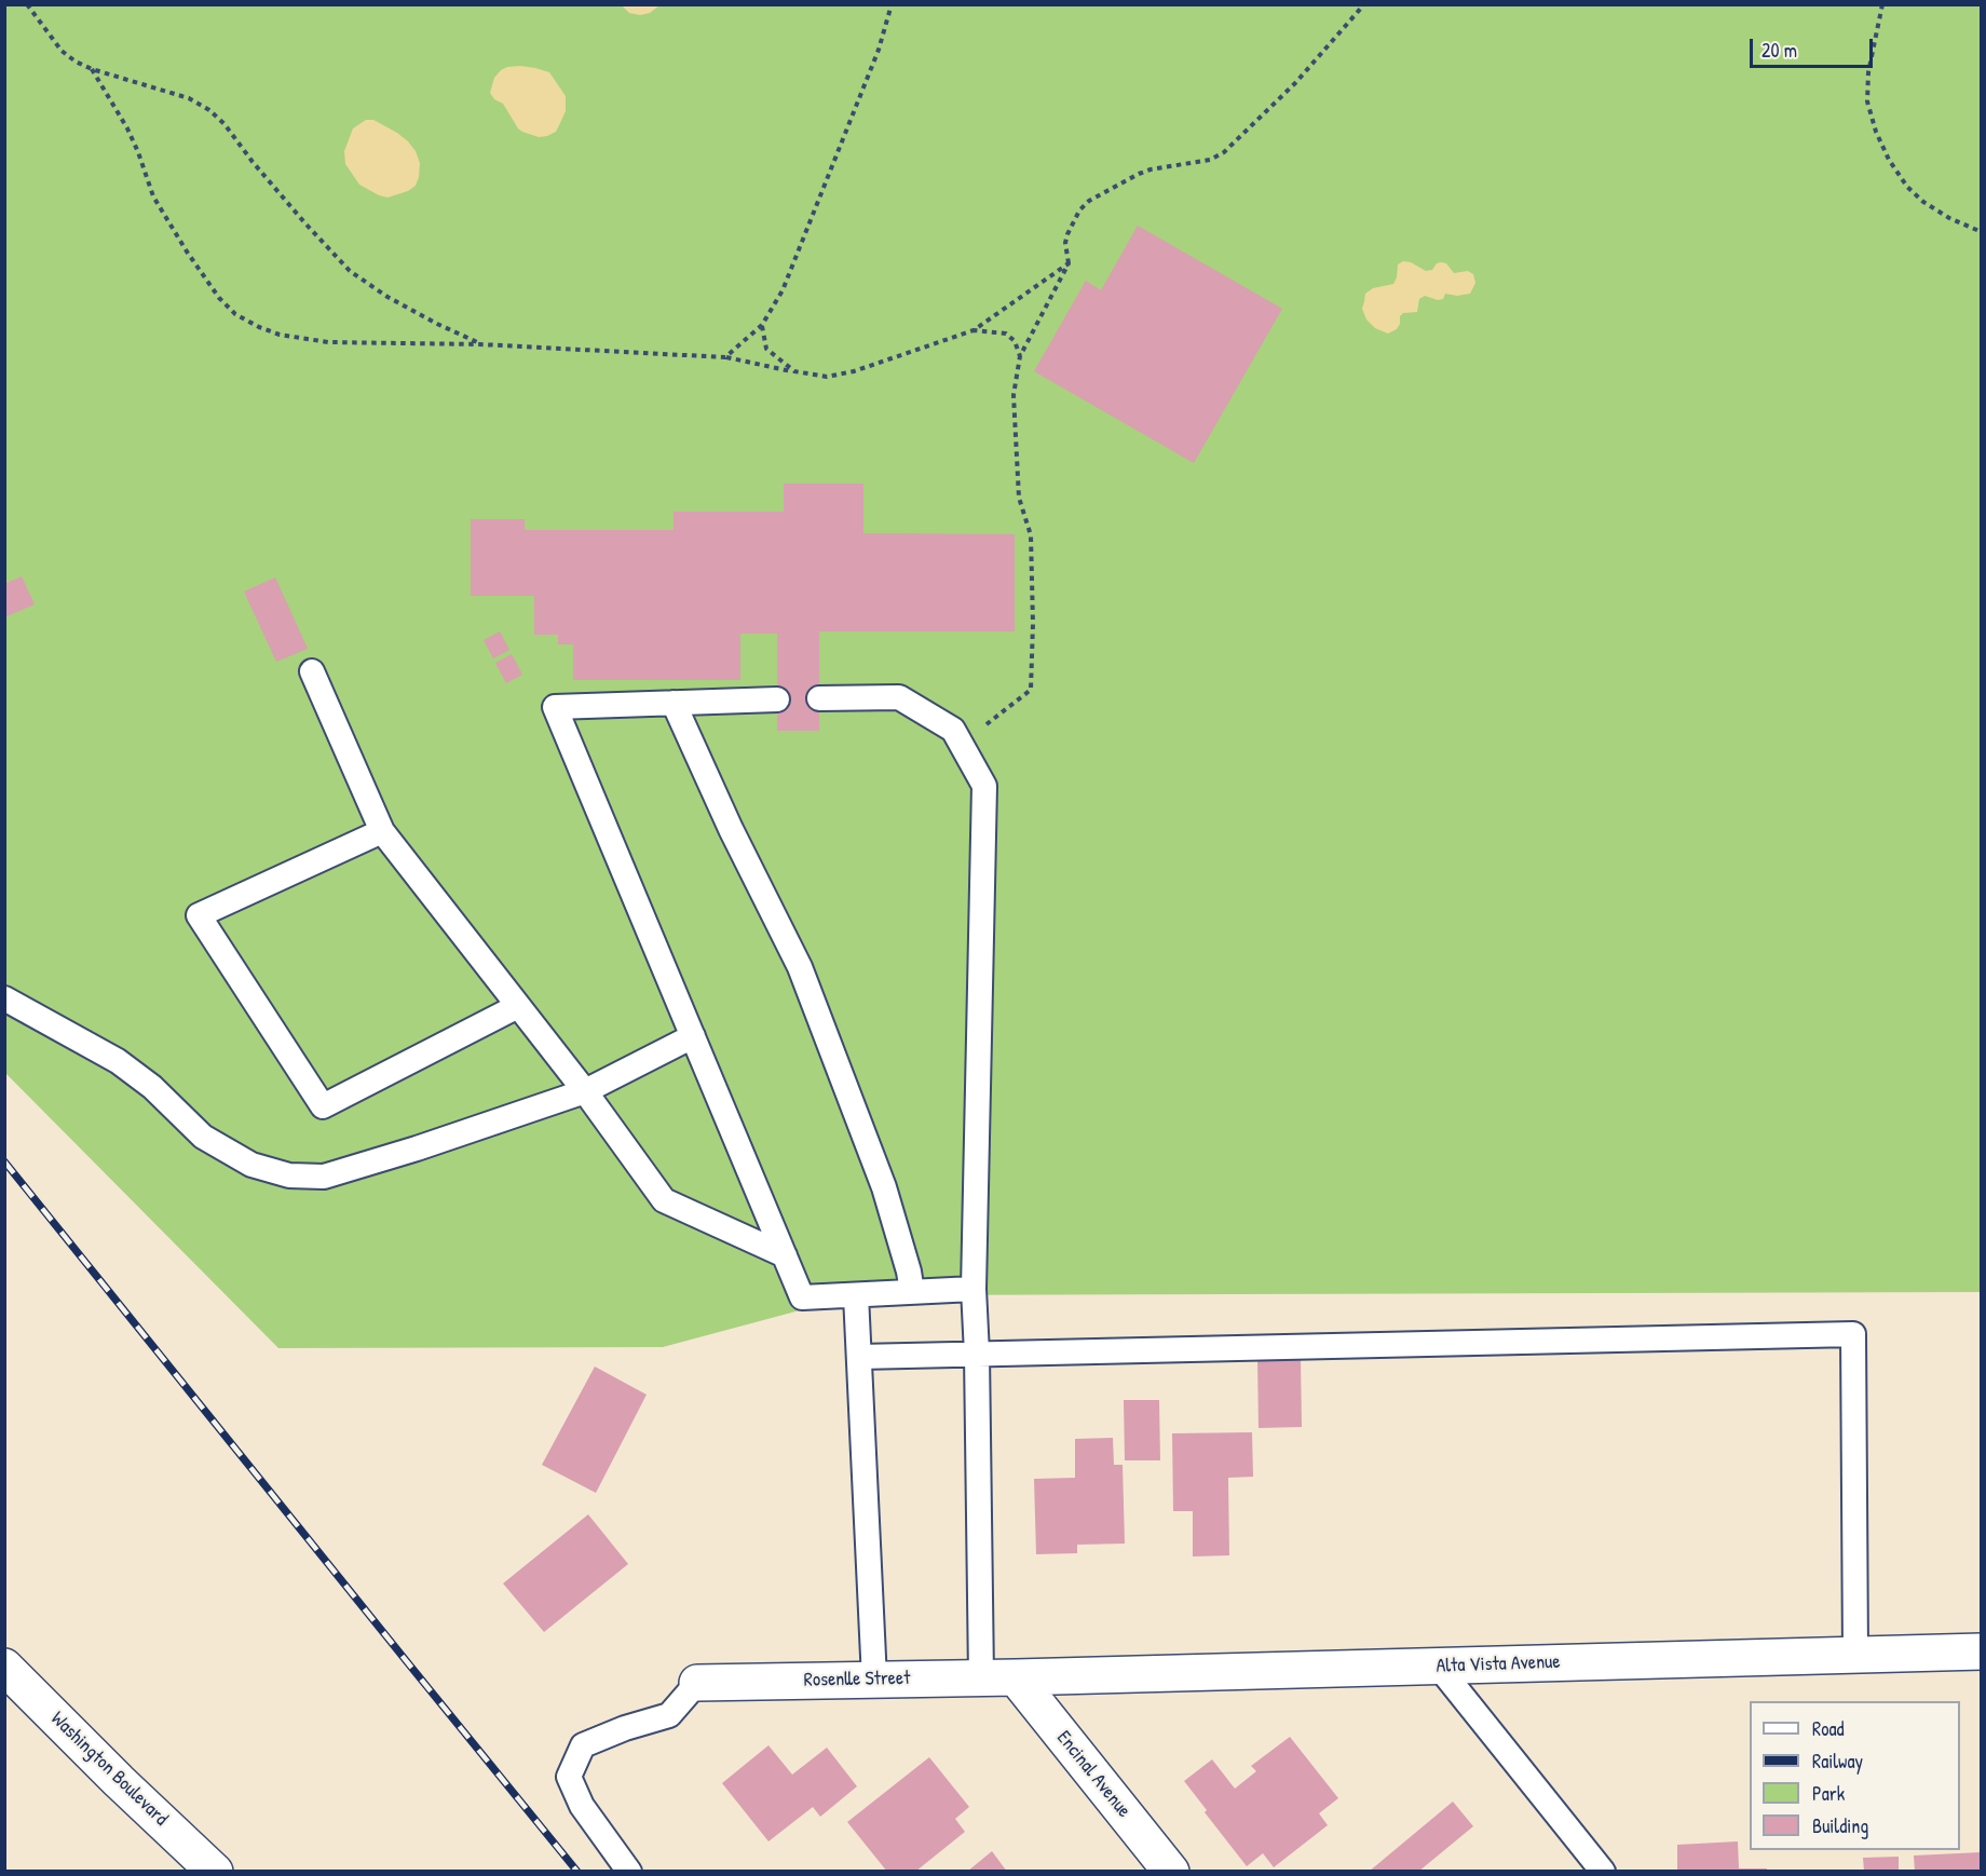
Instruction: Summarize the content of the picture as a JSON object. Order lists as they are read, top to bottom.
{
  "streets": {
    "street": [
      "Alta Vista Avenue",
      "Rosenlle Street",
      "Washington Boulevard",
      "Encinal Avenue"
    ]
  },
  "crossings": [
    ["Alta Vista Avenue", "Rosenlle Street"],
    ["Alta Vista Avenue", "Encinal Avenue"],
    ["Rosenlle Street", "Encinal Avenue"]
  ],
  "legend": [
    "Road",
    "Railway",
    "Park",
    "Building"
  ],
  "scale_bar": "20 m"
}
